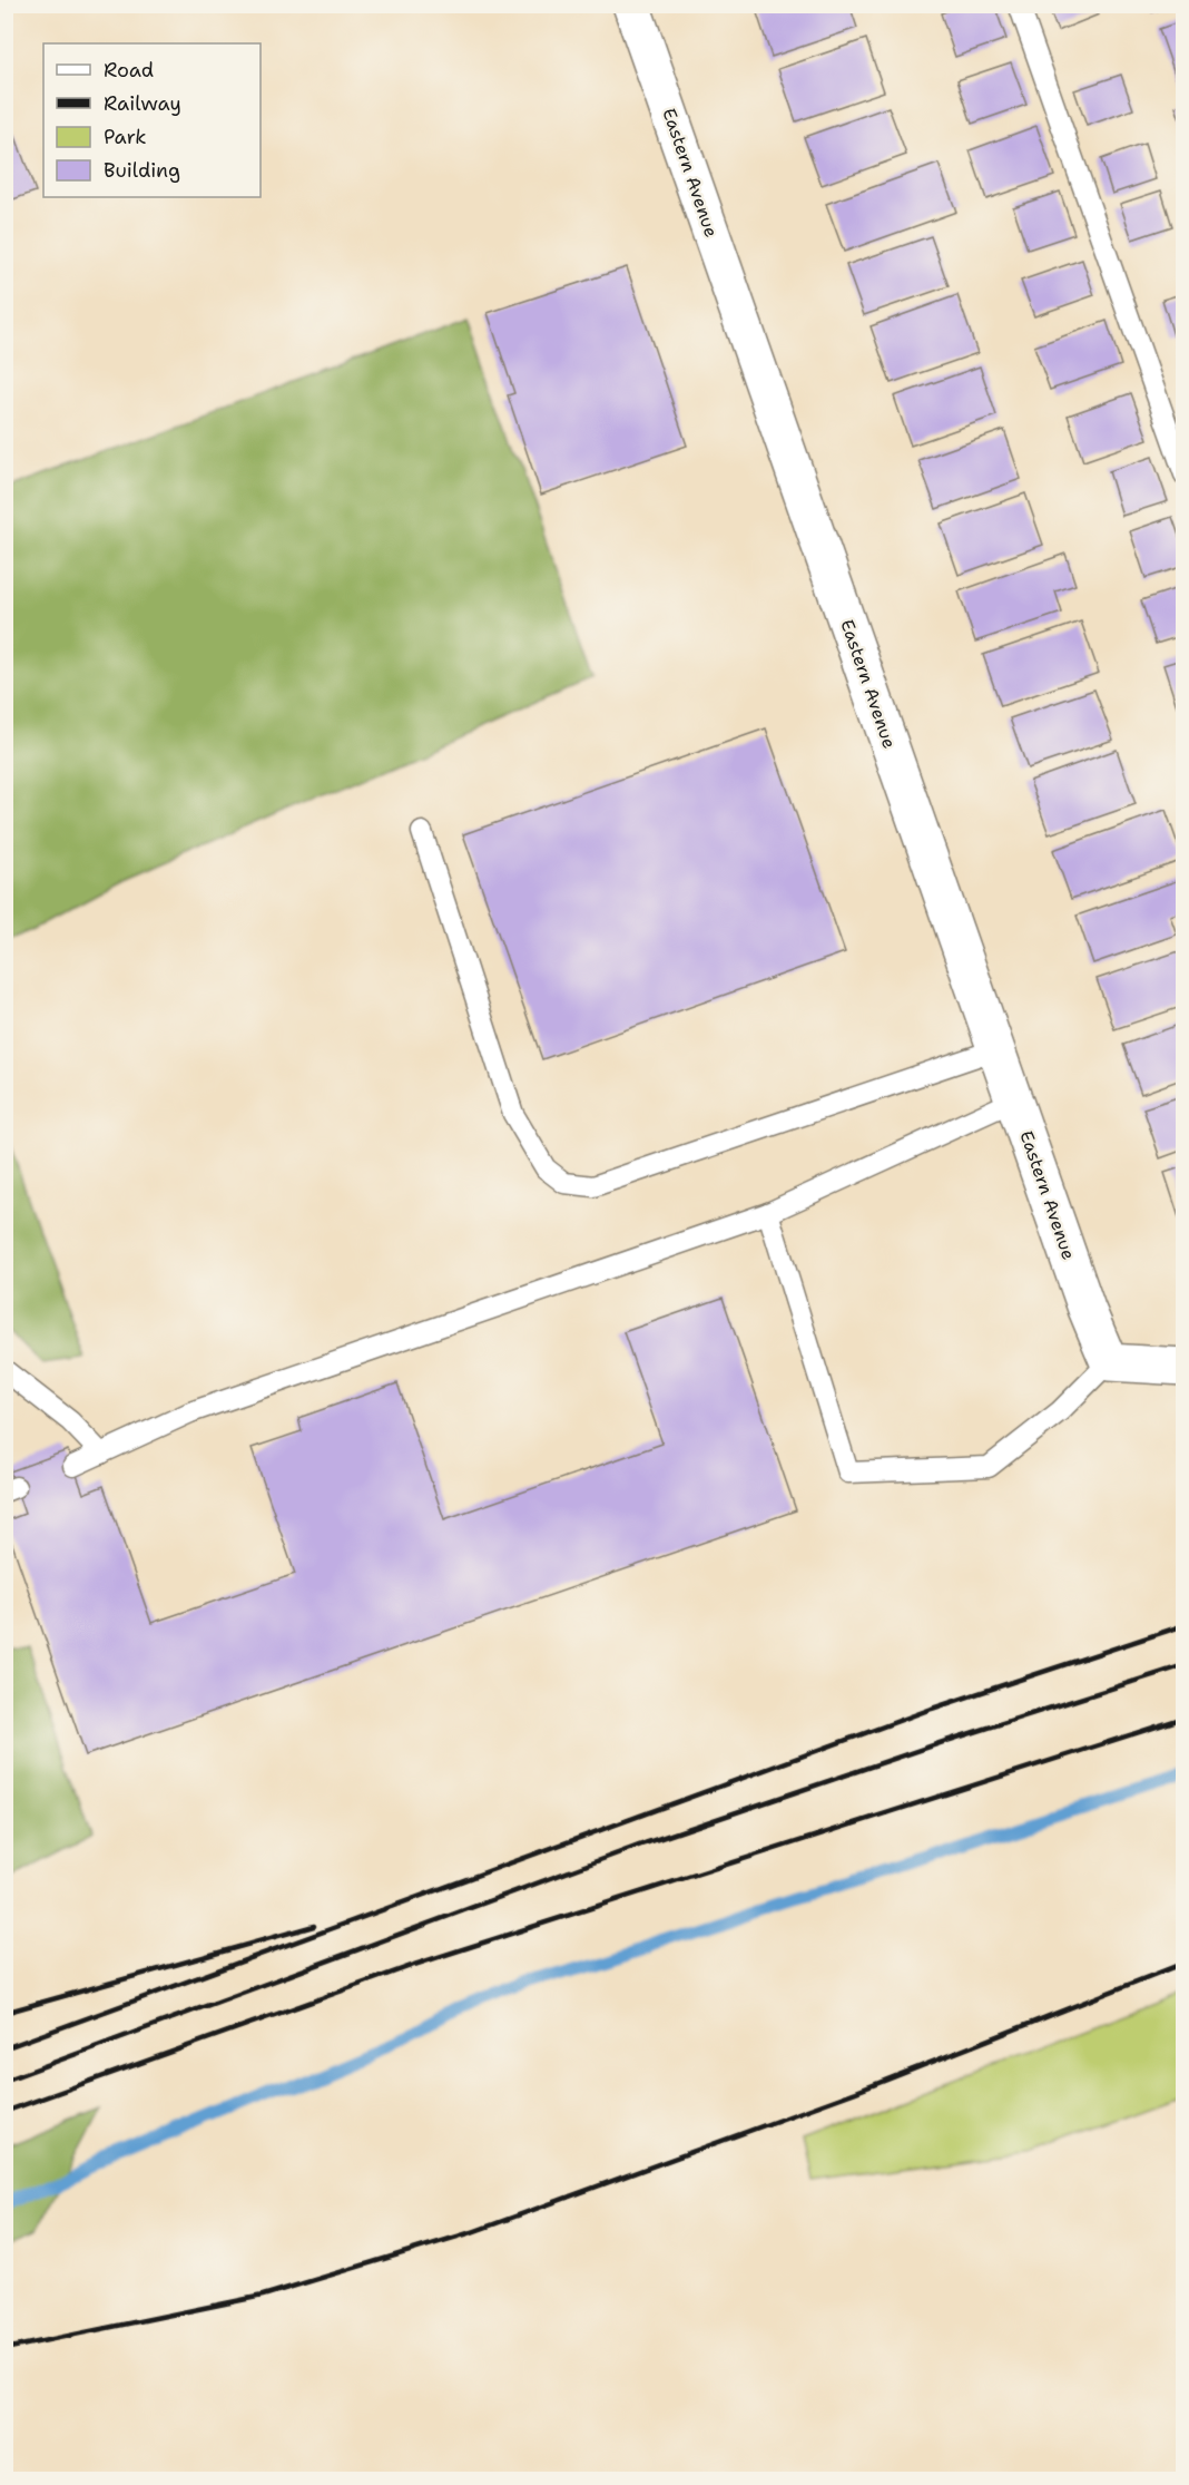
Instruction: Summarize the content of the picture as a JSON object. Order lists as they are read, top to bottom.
{
  "streets": {
    "street": ["Eastern Avenue"]
  },
  "legend": [
    "Road",
    "Railway",
    "Park",
    "Building"
  ]
}
